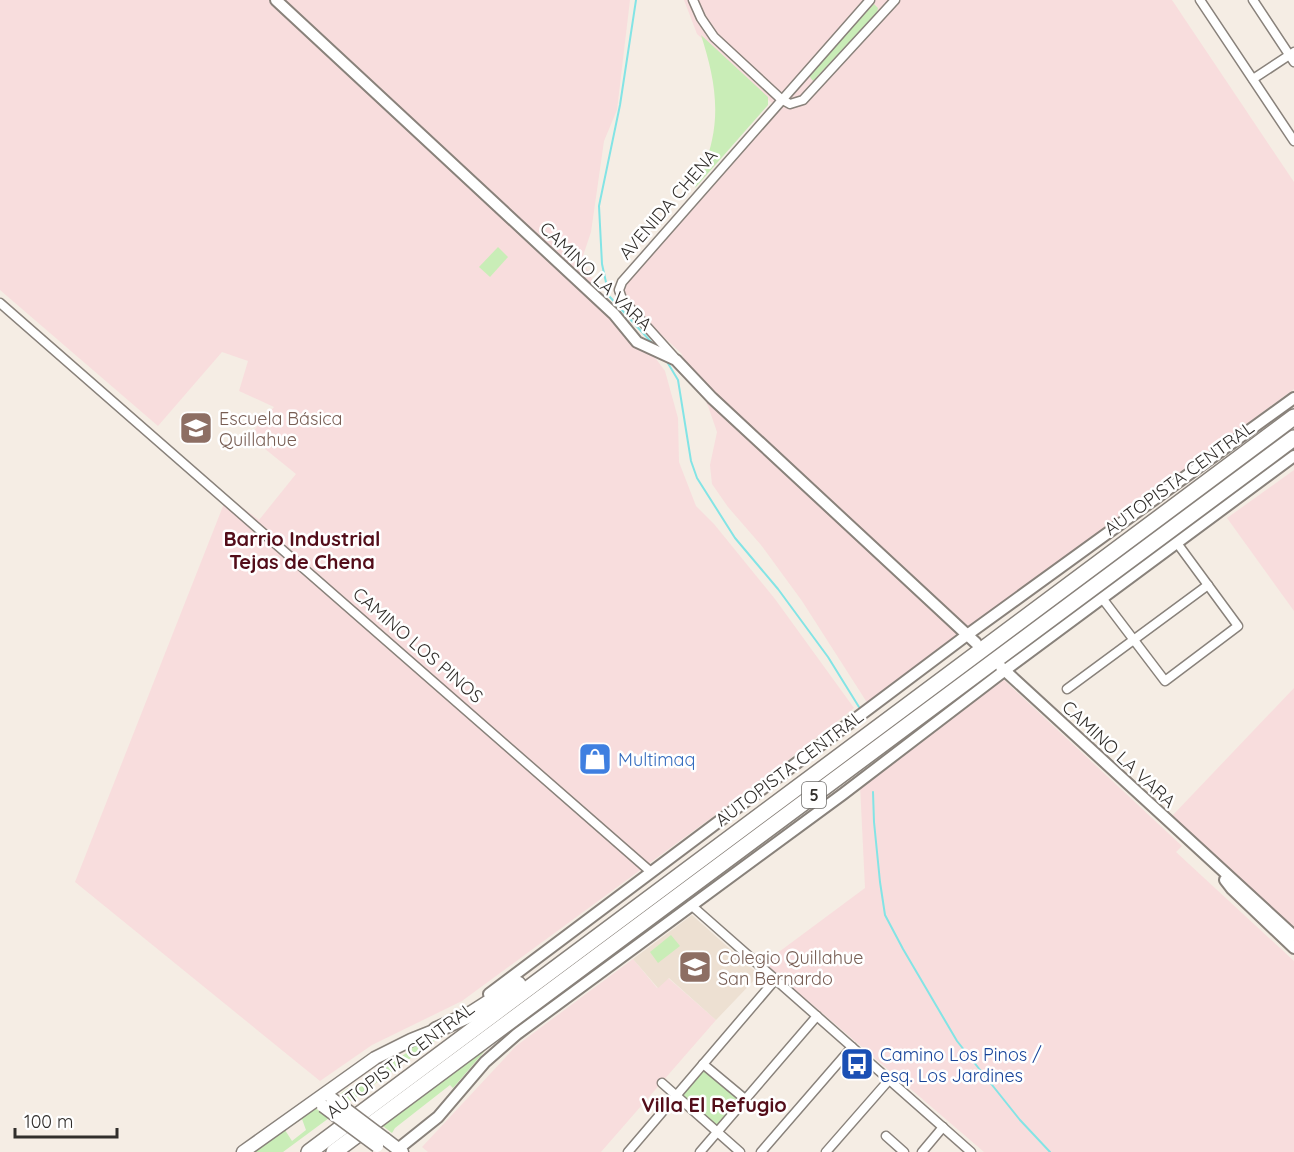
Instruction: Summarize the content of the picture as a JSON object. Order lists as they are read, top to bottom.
{
  "streets": {
    "highway": ["AUTOPISTA CENTRAL", "5"],
    "street": ["AVENIDA CHENA", "CAMINO LA VARA", "CAMINO LOS PINOS"]
  },
  "crossings": [
    ["AVENIDA CHENA", "CAMINO LA VARA"]
  ],
  "districts": ["Barrio Industrial Tejas de Chena", "Villa El Refugio"],
  "places": {
    "school or university": ["Escuela Básica Quillahue", "Colegio Quillahue San Bernardo"],
    "shop": ["Multimaq"],
    "bus stop": ["Camino Los Pinos / esq. Los Jardines"]
  },
  "scale_bar": "100 m"
}
